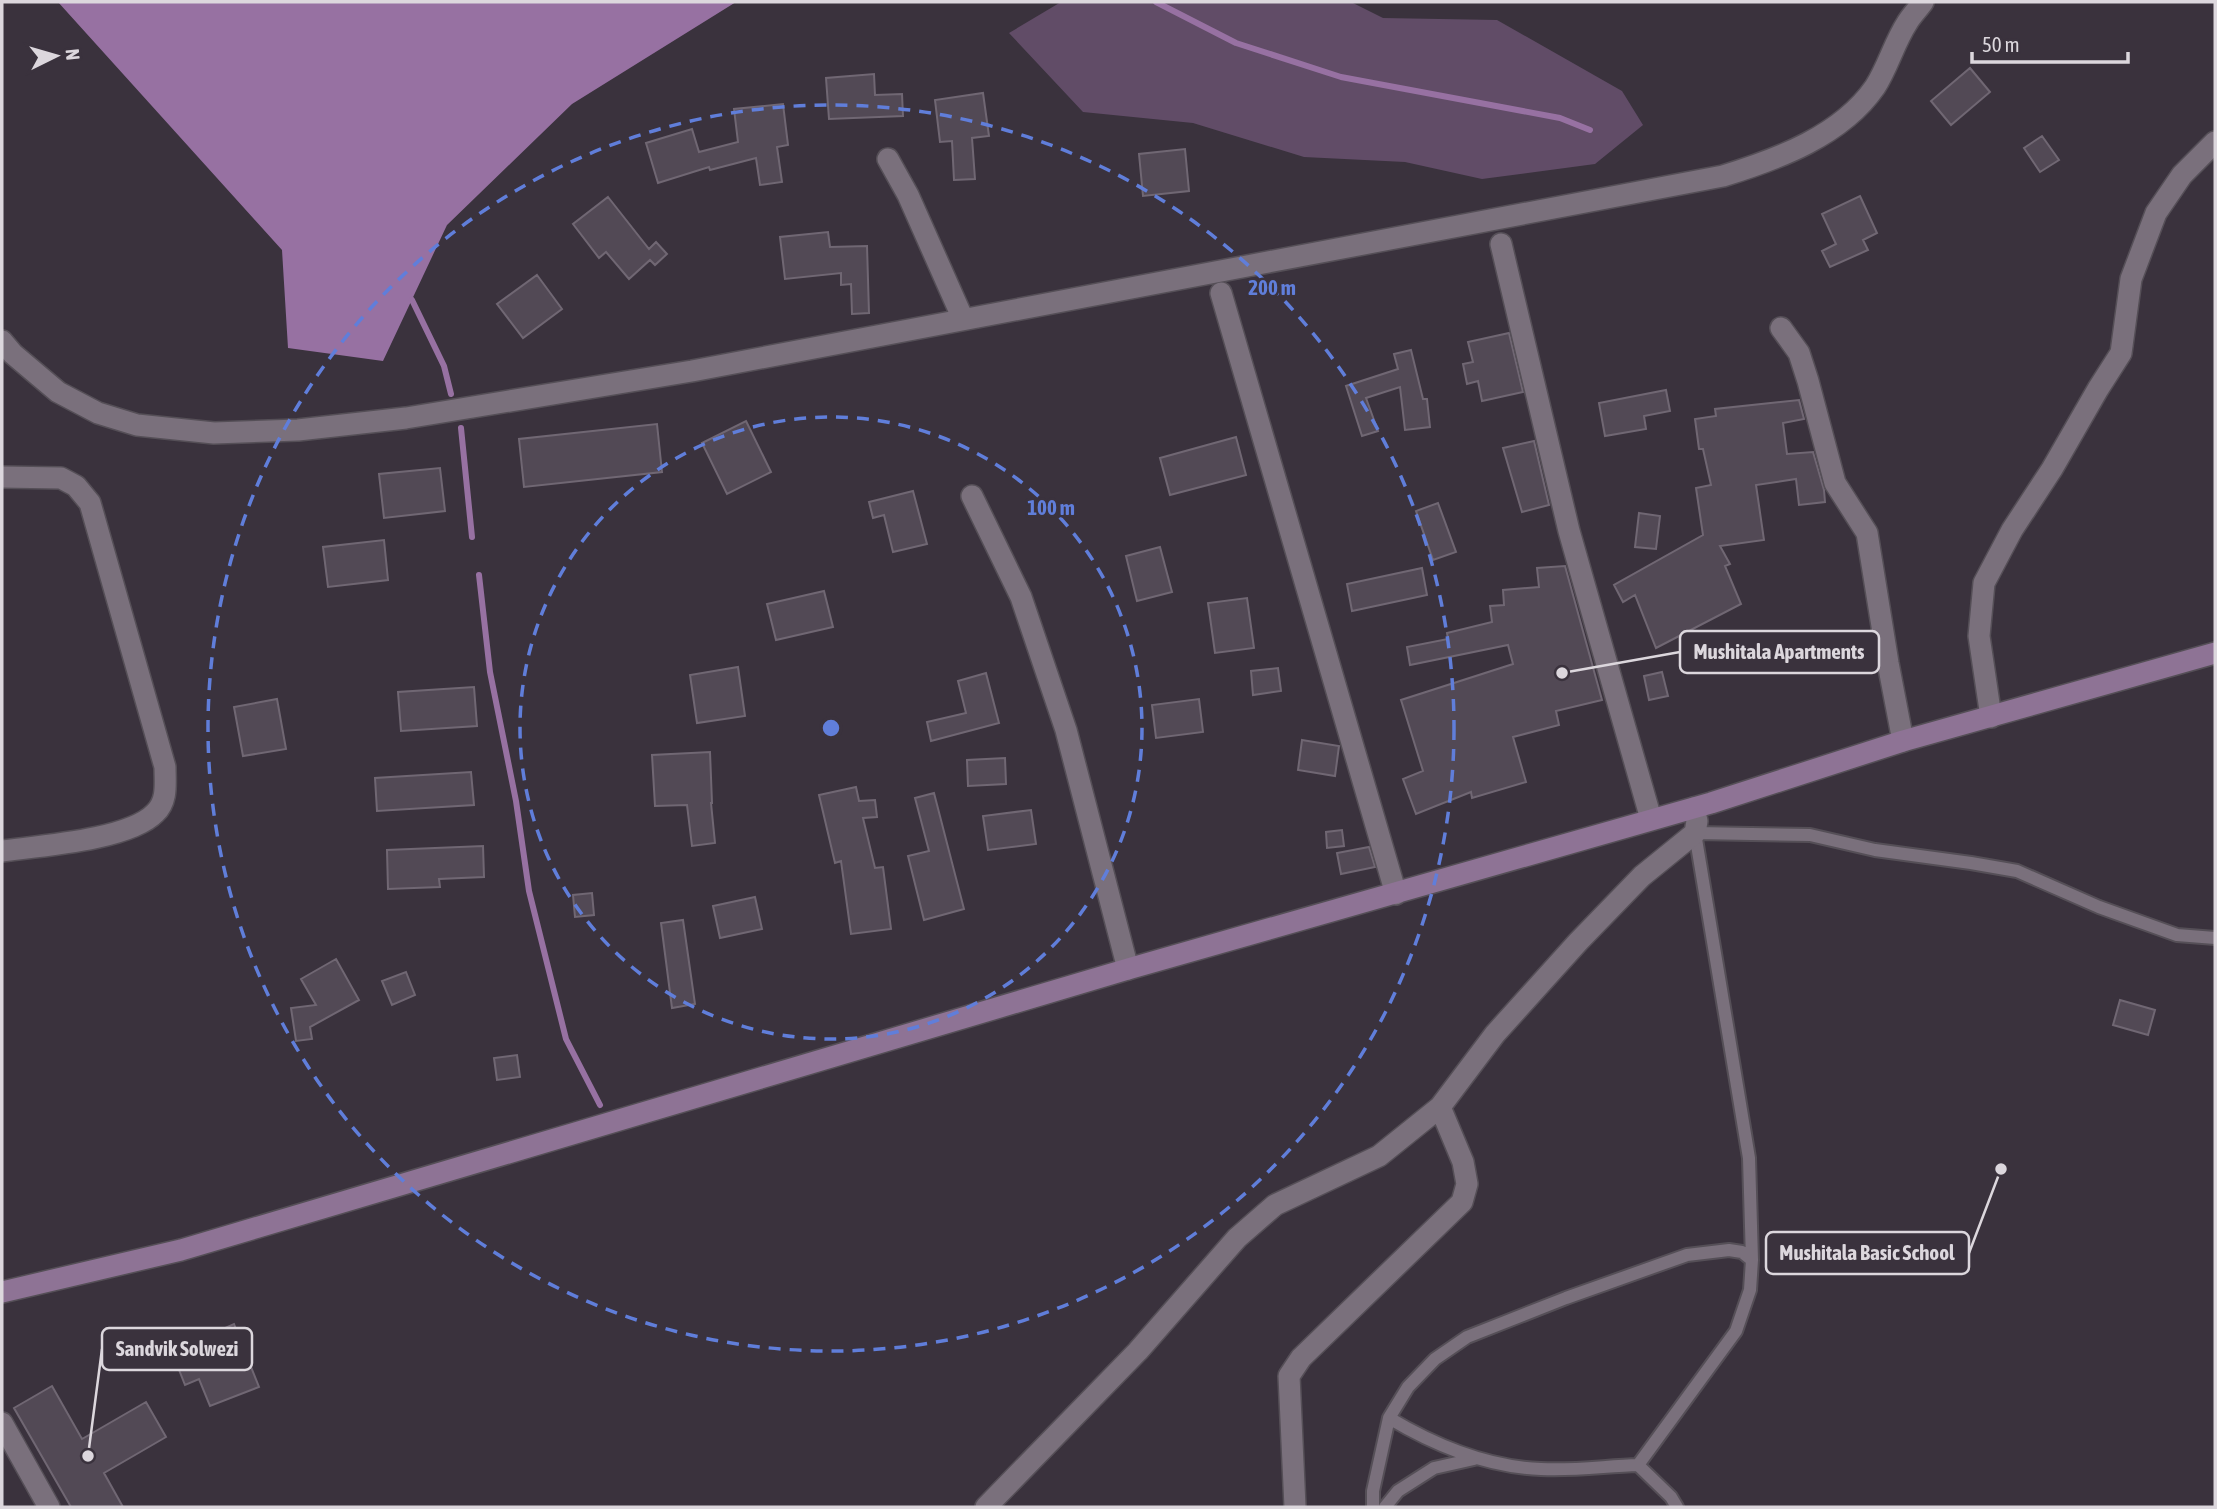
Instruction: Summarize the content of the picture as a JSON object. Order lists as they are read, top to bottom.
{
  "places": ["Mushitala Apartments", "Mushitala Basic School", "Sandvik Solwezi"],
  "scale_bar": "50 m",
  "north": "right",
  "rings": ["200 m", "100 m"]
}
